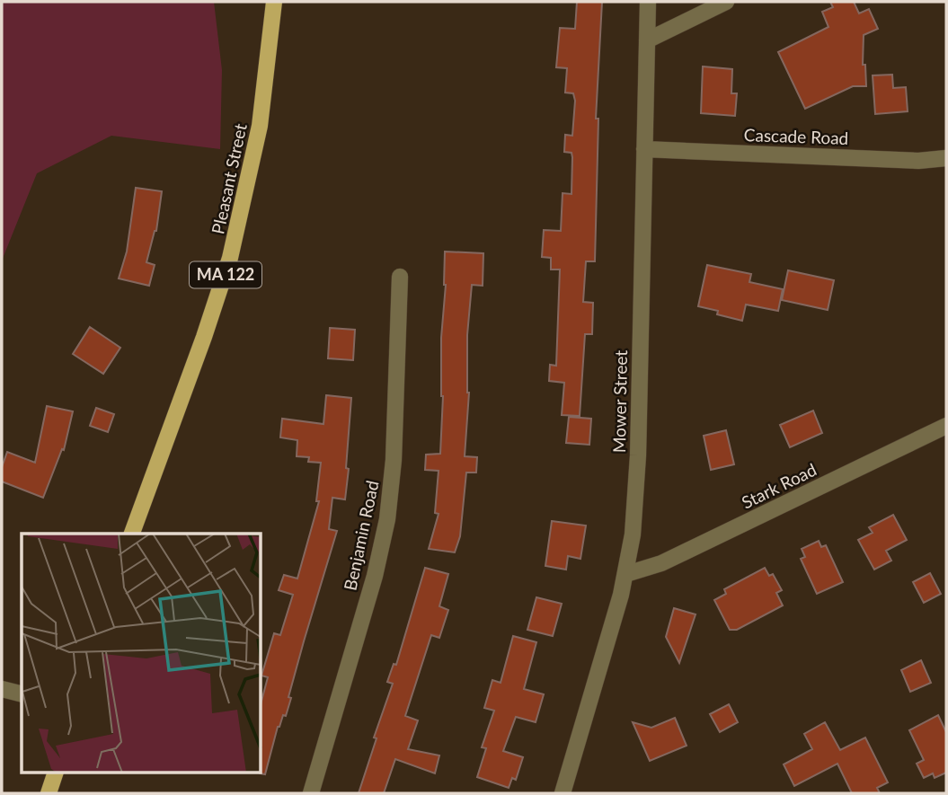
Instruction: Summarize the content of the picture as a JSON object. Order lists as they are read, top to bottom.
{
  "streets": {
    "main road": ["Pleasant Street", "MA 122"],
    "street": [
      "Cascade Road",
      "Mower Street",
      "Stark Road",
      "Benjamin Road"
    ]
  },
  "crossings": [
    ["Cascade Road", "Mower Street"],
    ["Mower Street", "Stark Road"]
  ]
}
